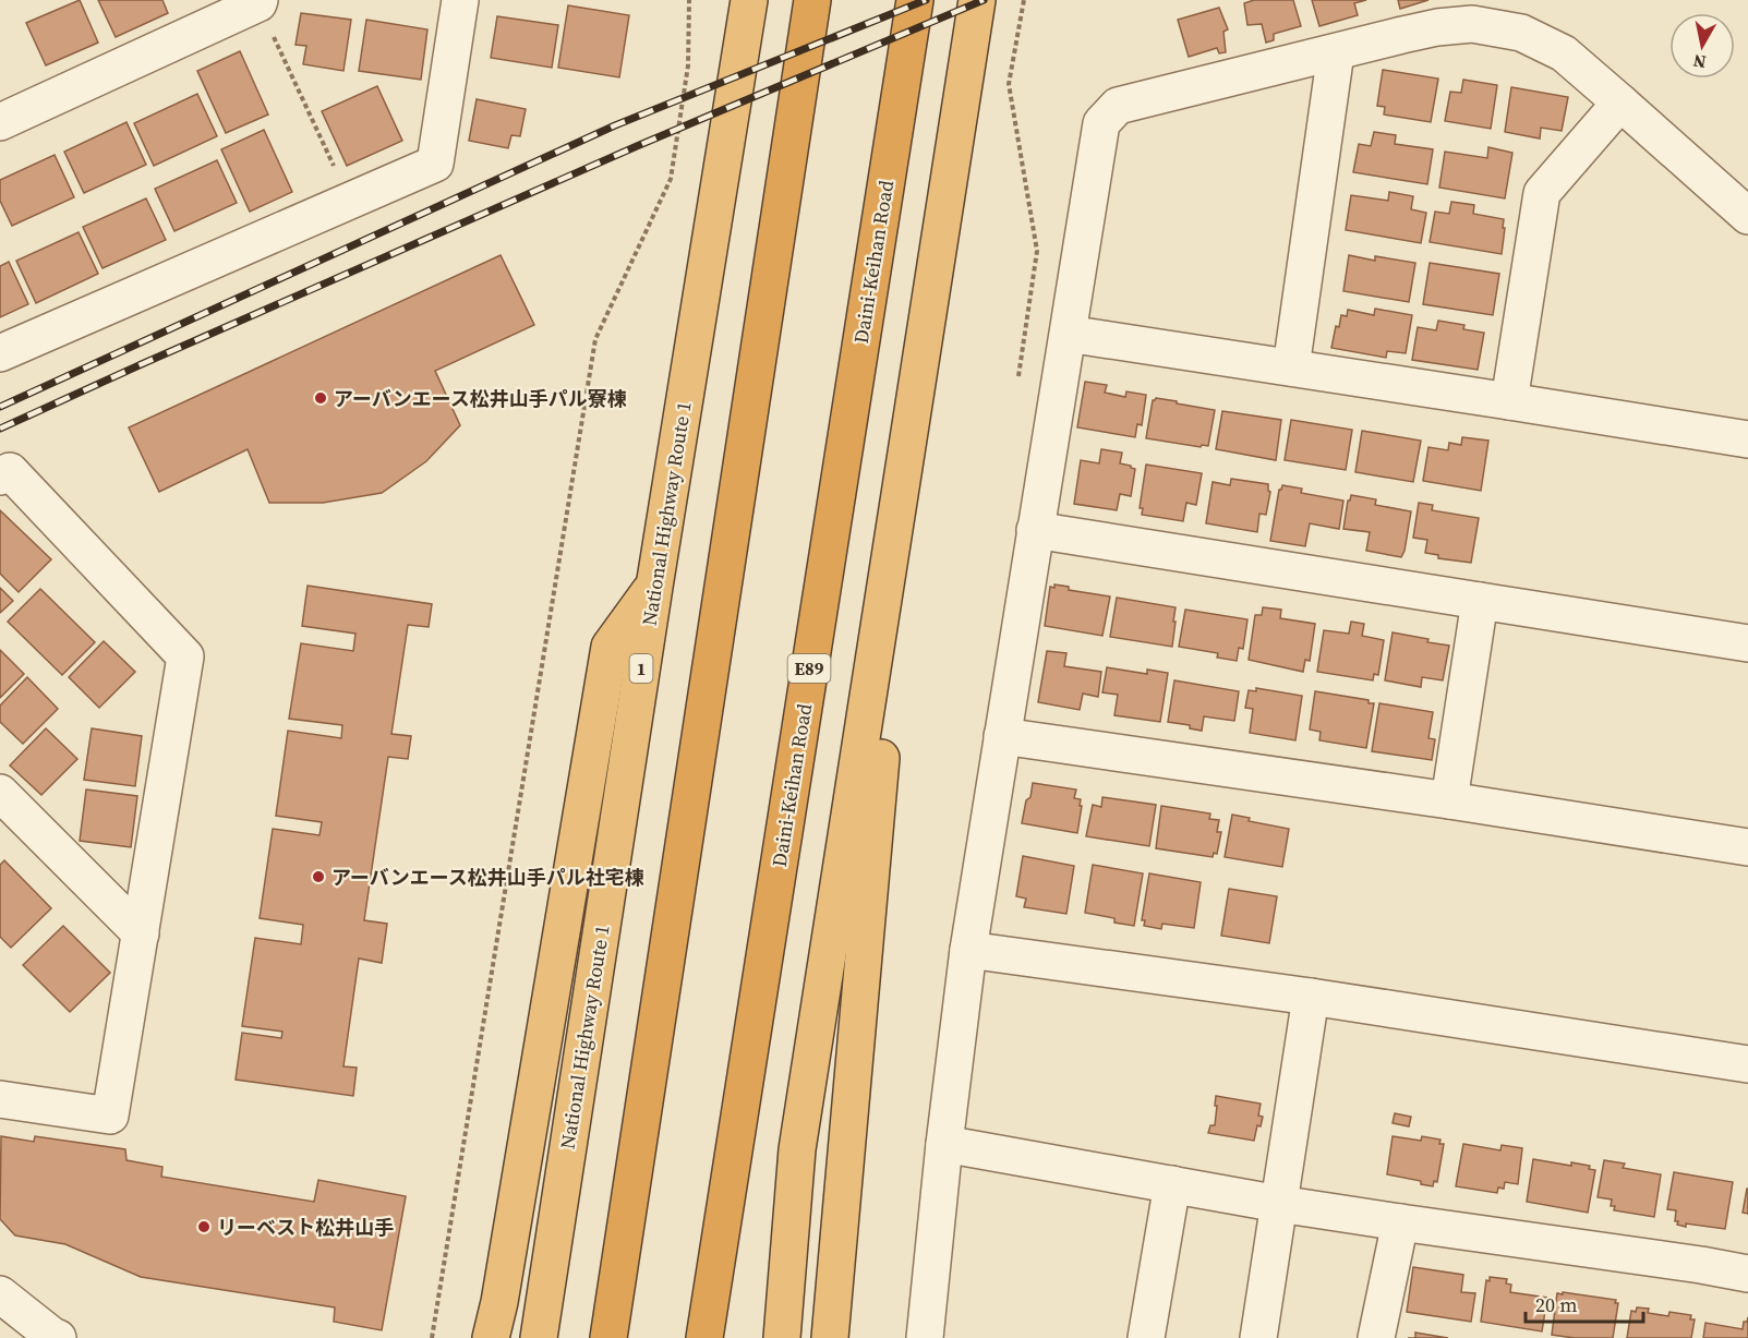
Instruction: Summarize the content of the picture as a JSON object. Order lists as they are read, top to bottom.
{
  "streets": {
    "highway": [
      "Daini-Keihan Road",
      "National Highway Route 1",
      "1",
      "E89"
    ]
  },
  "crossings": [
    ["National Highway Route 1", "1"]
  ],
  "places": ["アーバンエース松井山手パル寮棟", "アーバンエース松井山手パル社宅棟", "リーベスト松井山手"],
  "scale_bar": "20 m",
  "north": "bottom"
}
